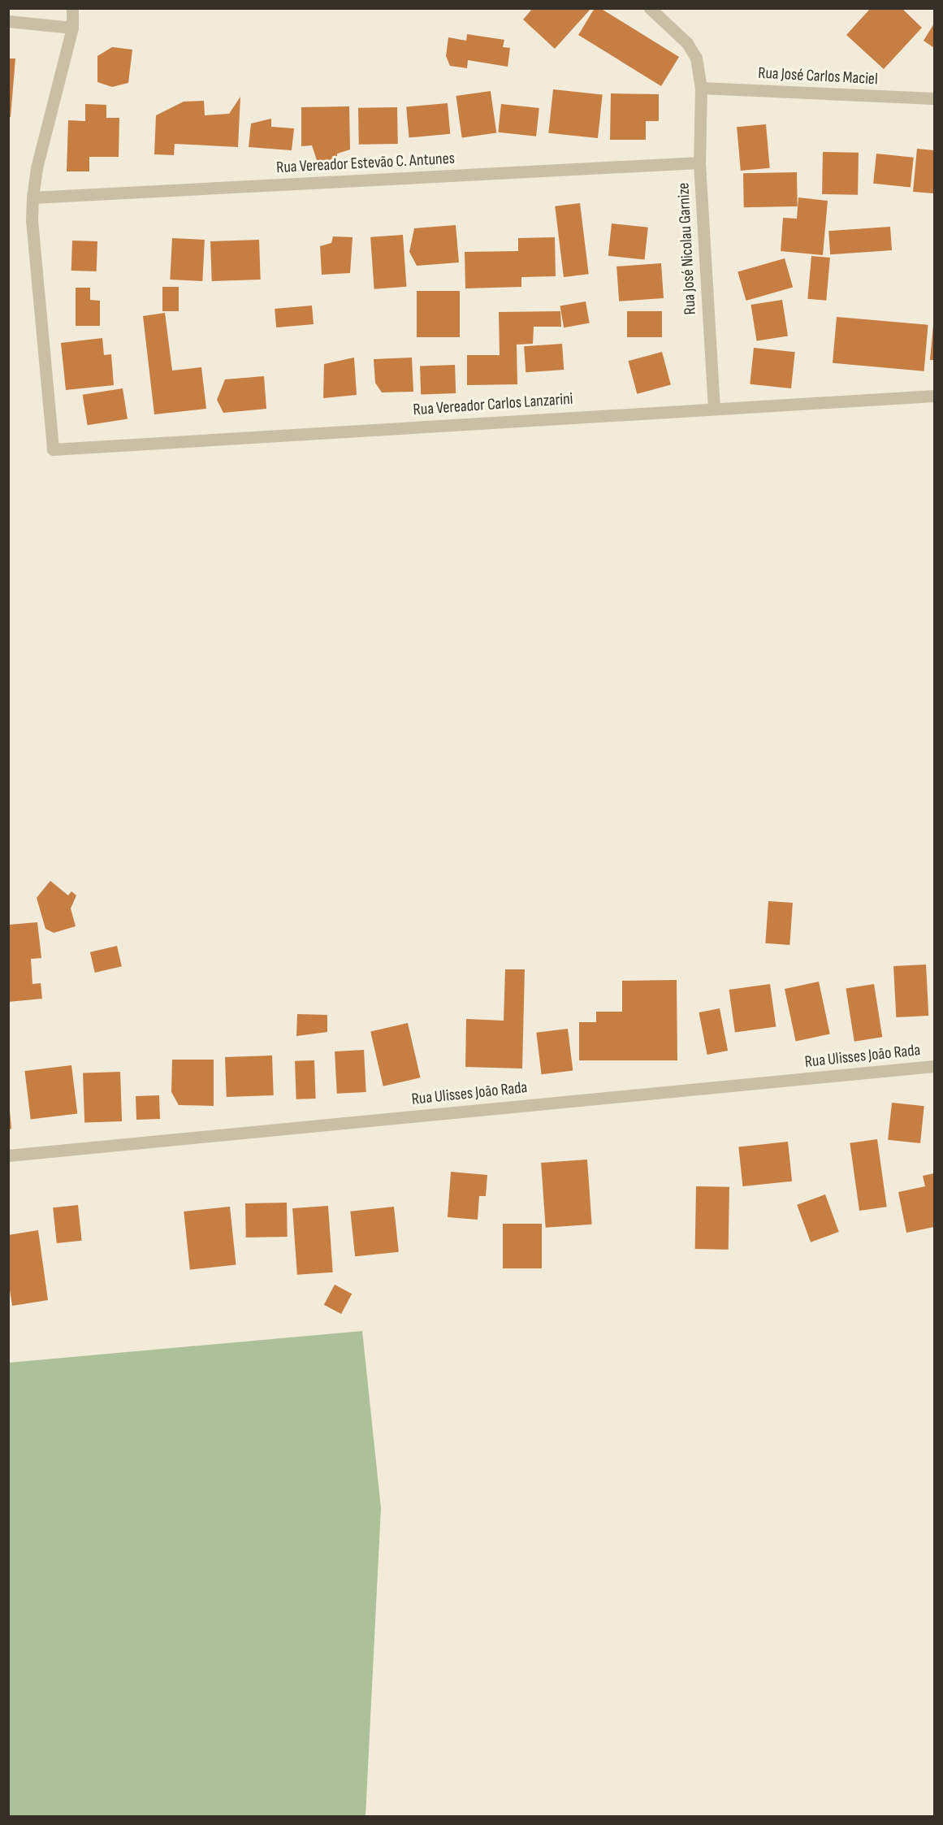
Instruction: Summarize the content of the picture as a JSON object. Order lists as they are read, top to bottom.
{
  "streets": {
    "street": [
      "Rua José Carlos Maciel",
      "Rua Vereador Estevão C. Antunes",
      "Rua José Nicolau Garnize",
      "Rua Vereador Carlos Lanzarini",
      "Rua Ulisses João Rada"
    ]
  },
  "crossings": [
    ["Rua José Carlos Maciel", "Rua José Nicolau Garnize"],
    ["Rua Vereador Estevão C. Antunes", "Rua José Nicolau Garnize"],
    ["Rua Vereador Estevão C. Antunes", "Rua Vereador Carlos Lanzarini"],
    ["Rua José Nicolau Garnize", "Rua Vereador Carlos Lanzarini"]
  ]
}
